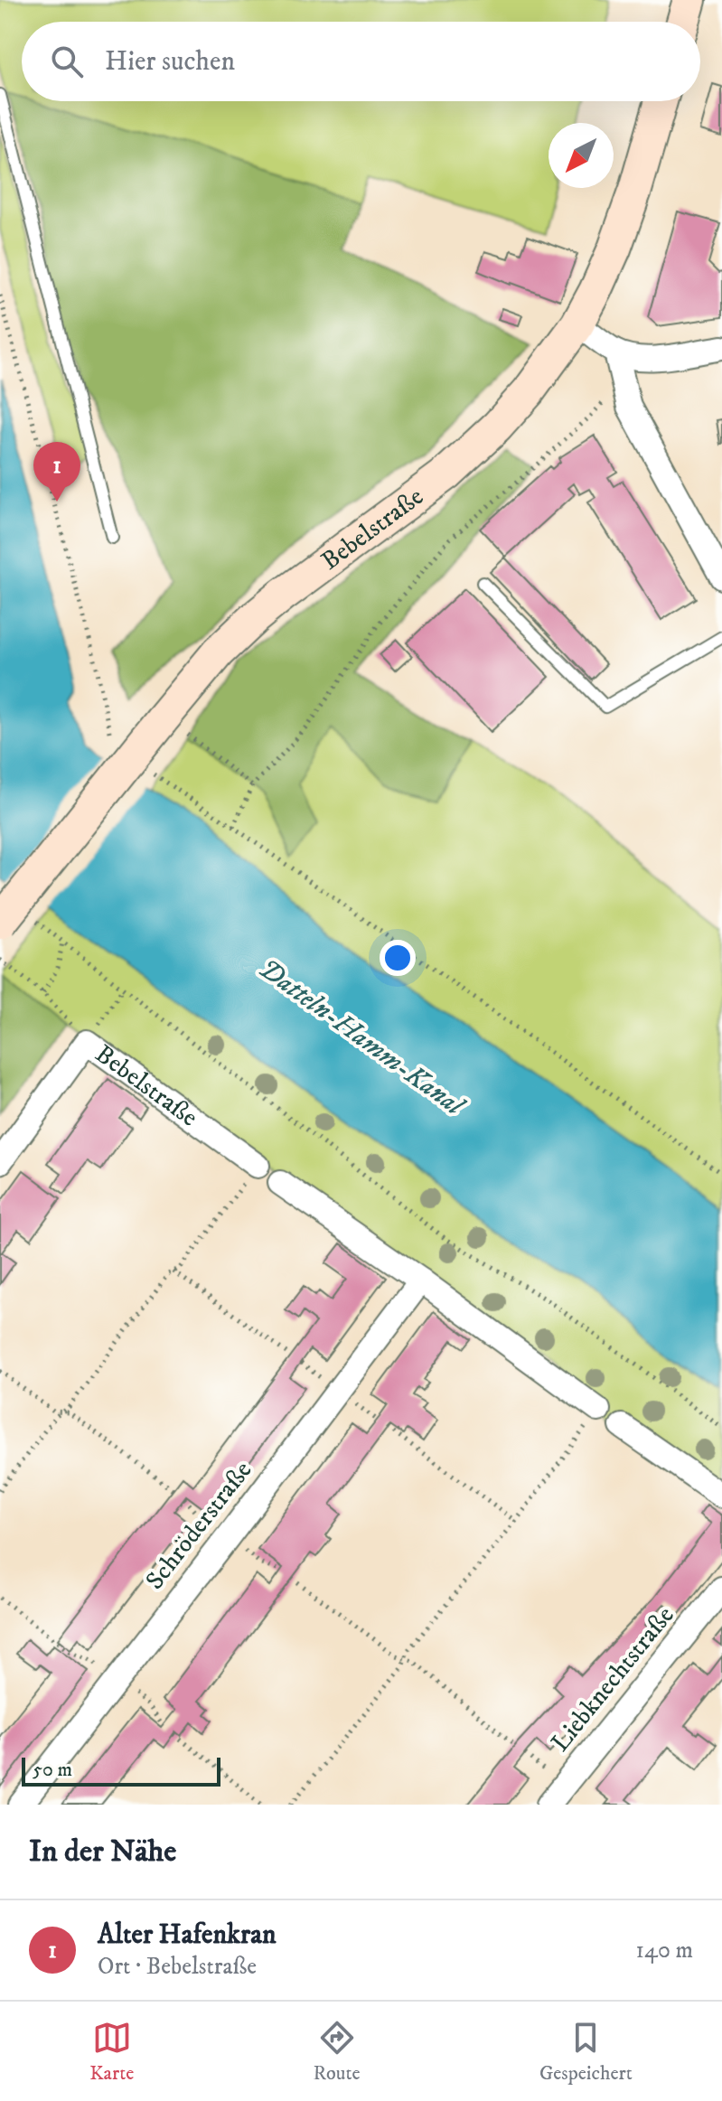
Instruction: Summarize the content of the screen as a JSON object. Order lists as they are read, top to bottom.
{
  "streets": {
    "main road": ["Bebelstraße"],
    "street": ["Schröderstraße", "Liebknechtstraße"]
  },
  "water": ["Datteln-Hamm-Kanal"],
  "scale_bar": "50 m",
  "north": "bottom left",
  "page": {
    "search": "Hier suchen",
    "pins": "1",
    "scale": "50 m",
    "heading": "In der Nähe",
    "list": [
      {
        "mark": "1",
        "name": "Alter Hafenkran",
        "note": "Ort · Bebelstraße",
        "value": "140 m"
      }
    ],
    "nav": ["Karte", "Route", "Gespeichert"]
  }
}
